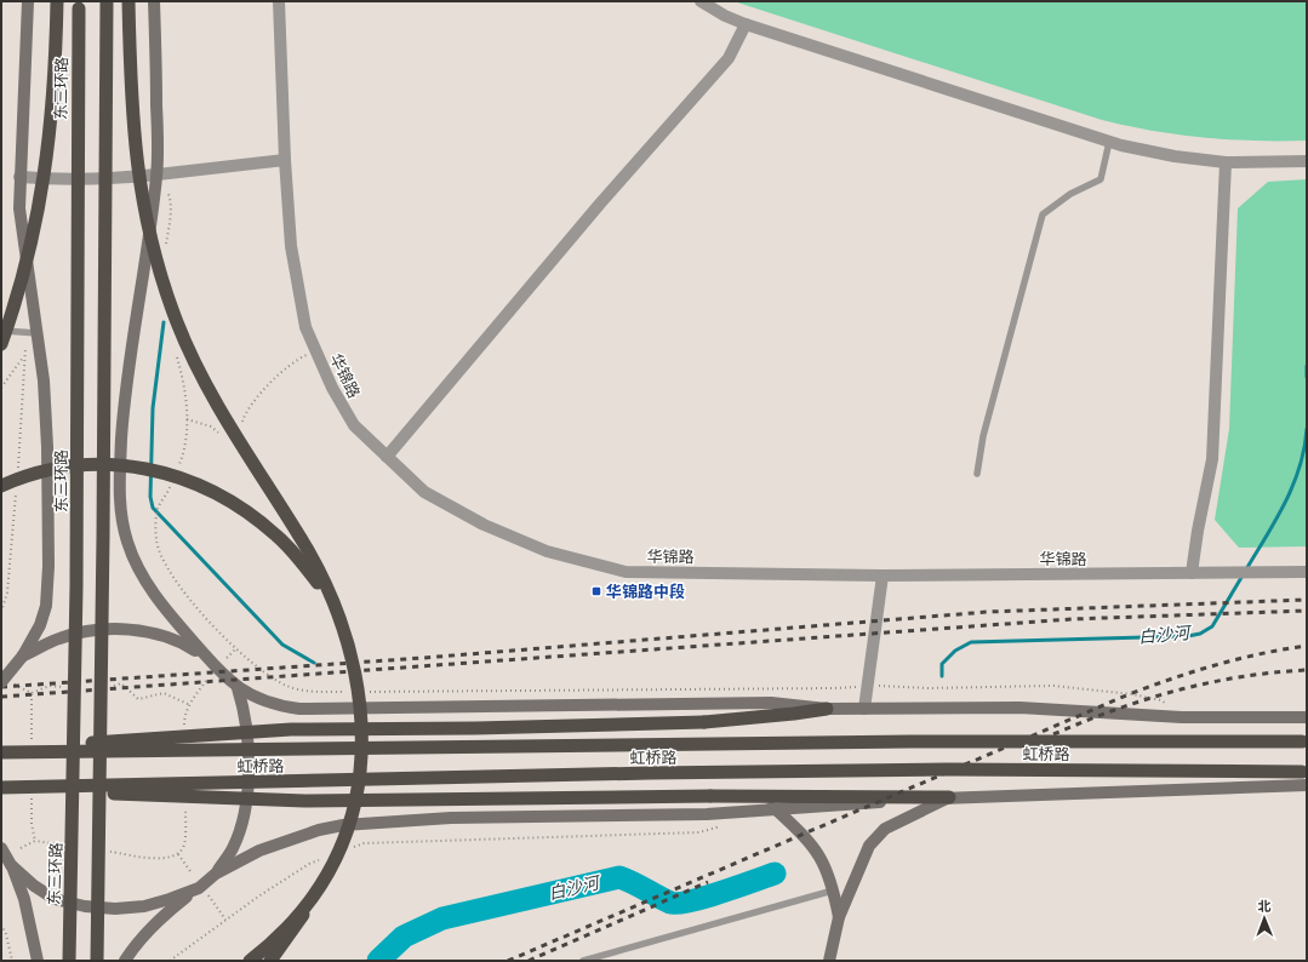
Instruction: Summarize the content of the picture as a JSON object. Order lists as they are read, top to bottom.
{
  "streets": {
    "highway": ["东三环路", "虹桥路"],
    "street": ["华锦路"]
  },
  "water": ["白沙河"],
  "places": {
    "transit": ["华锦路中段"]
  },
  "north": "top"
}
